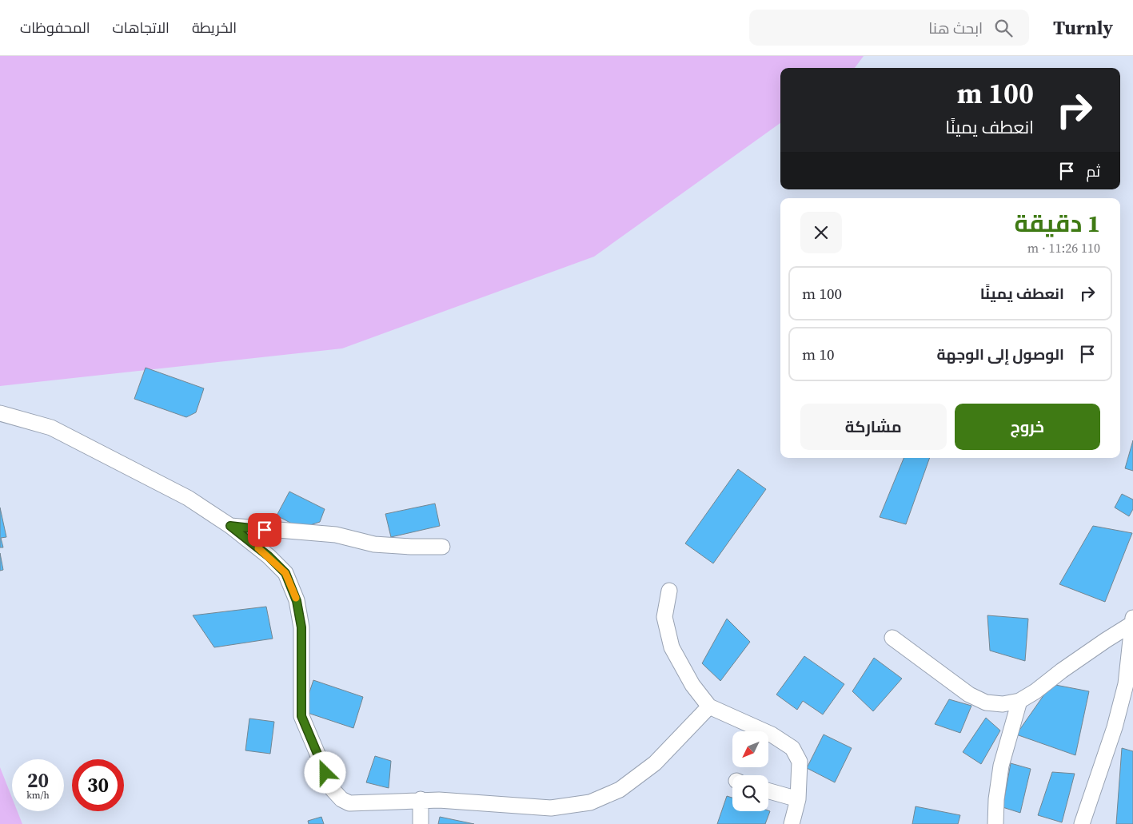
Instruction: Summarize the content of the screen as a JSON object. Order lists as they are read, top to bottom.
{
  "north": "bottom left",
  "page": {
    "header": "Turnly",
    "search": "ابحث هنا",
    "nav": ["الخريطة", "الاتجاهات", "المحفوظات"],
    "turn": ["100 m", "انعطف يمينًا"],
    "then": "ثم",
    "heading": ["1 دقيقة", "110 m · 11:26"],
    "list": [
      {
        "name": "انعطف يمينًا",
        "value": "100 m"
      },
      {
        "name": "الوصول إلى الوجهة",
        "value": "10 m"
      }
    ],
    "buttons": ["خروج", "مشاركة"],
    "speed": "20 km/h",
    "limit": "30"
  }
}
